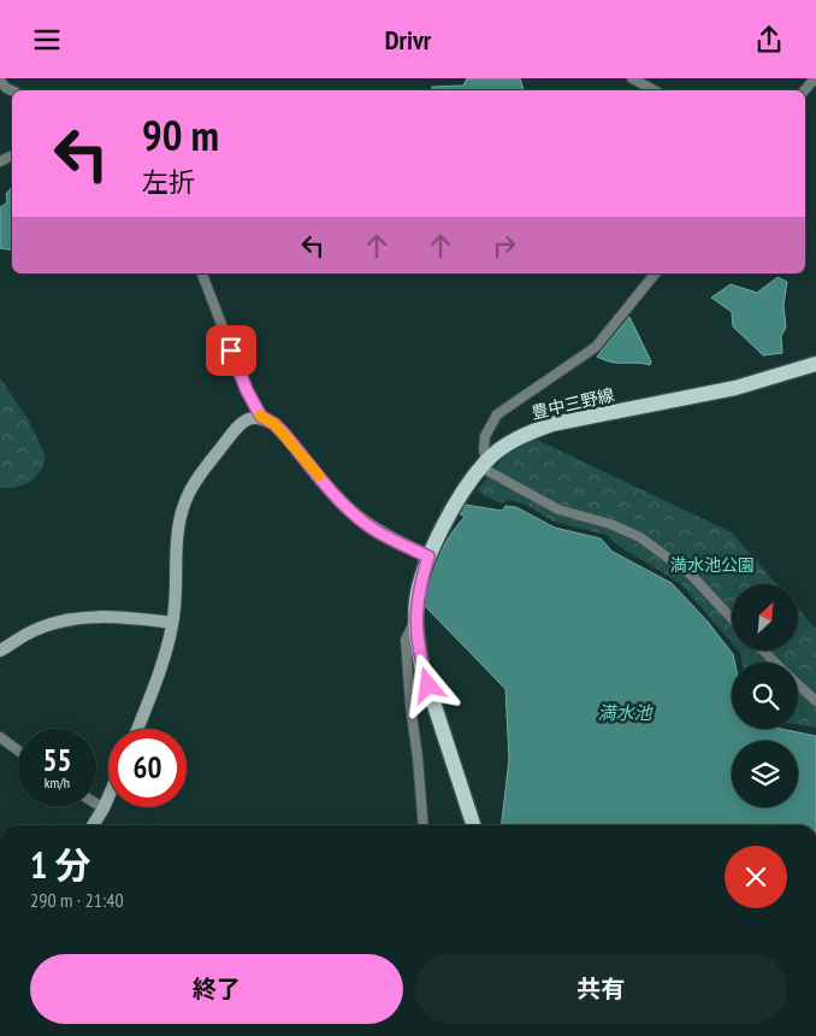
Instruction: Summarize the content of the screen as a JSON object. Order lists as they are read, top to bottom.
{
  "streets": {
    "main road": ["豊中三野線"]
  },
  "water": ["満水池"],
  "parks": ["満水池公園"],
  "north": "top right",
  "page": {
    "header": "Drivr",
    "turn": ["90 m", "左折"],
    "speed": "55 km/h",
    "limit": "60",
    "heading": ["1 分", "290 m · 21:40"],
    "buttons": ["終了", "共有"]
  }
}
